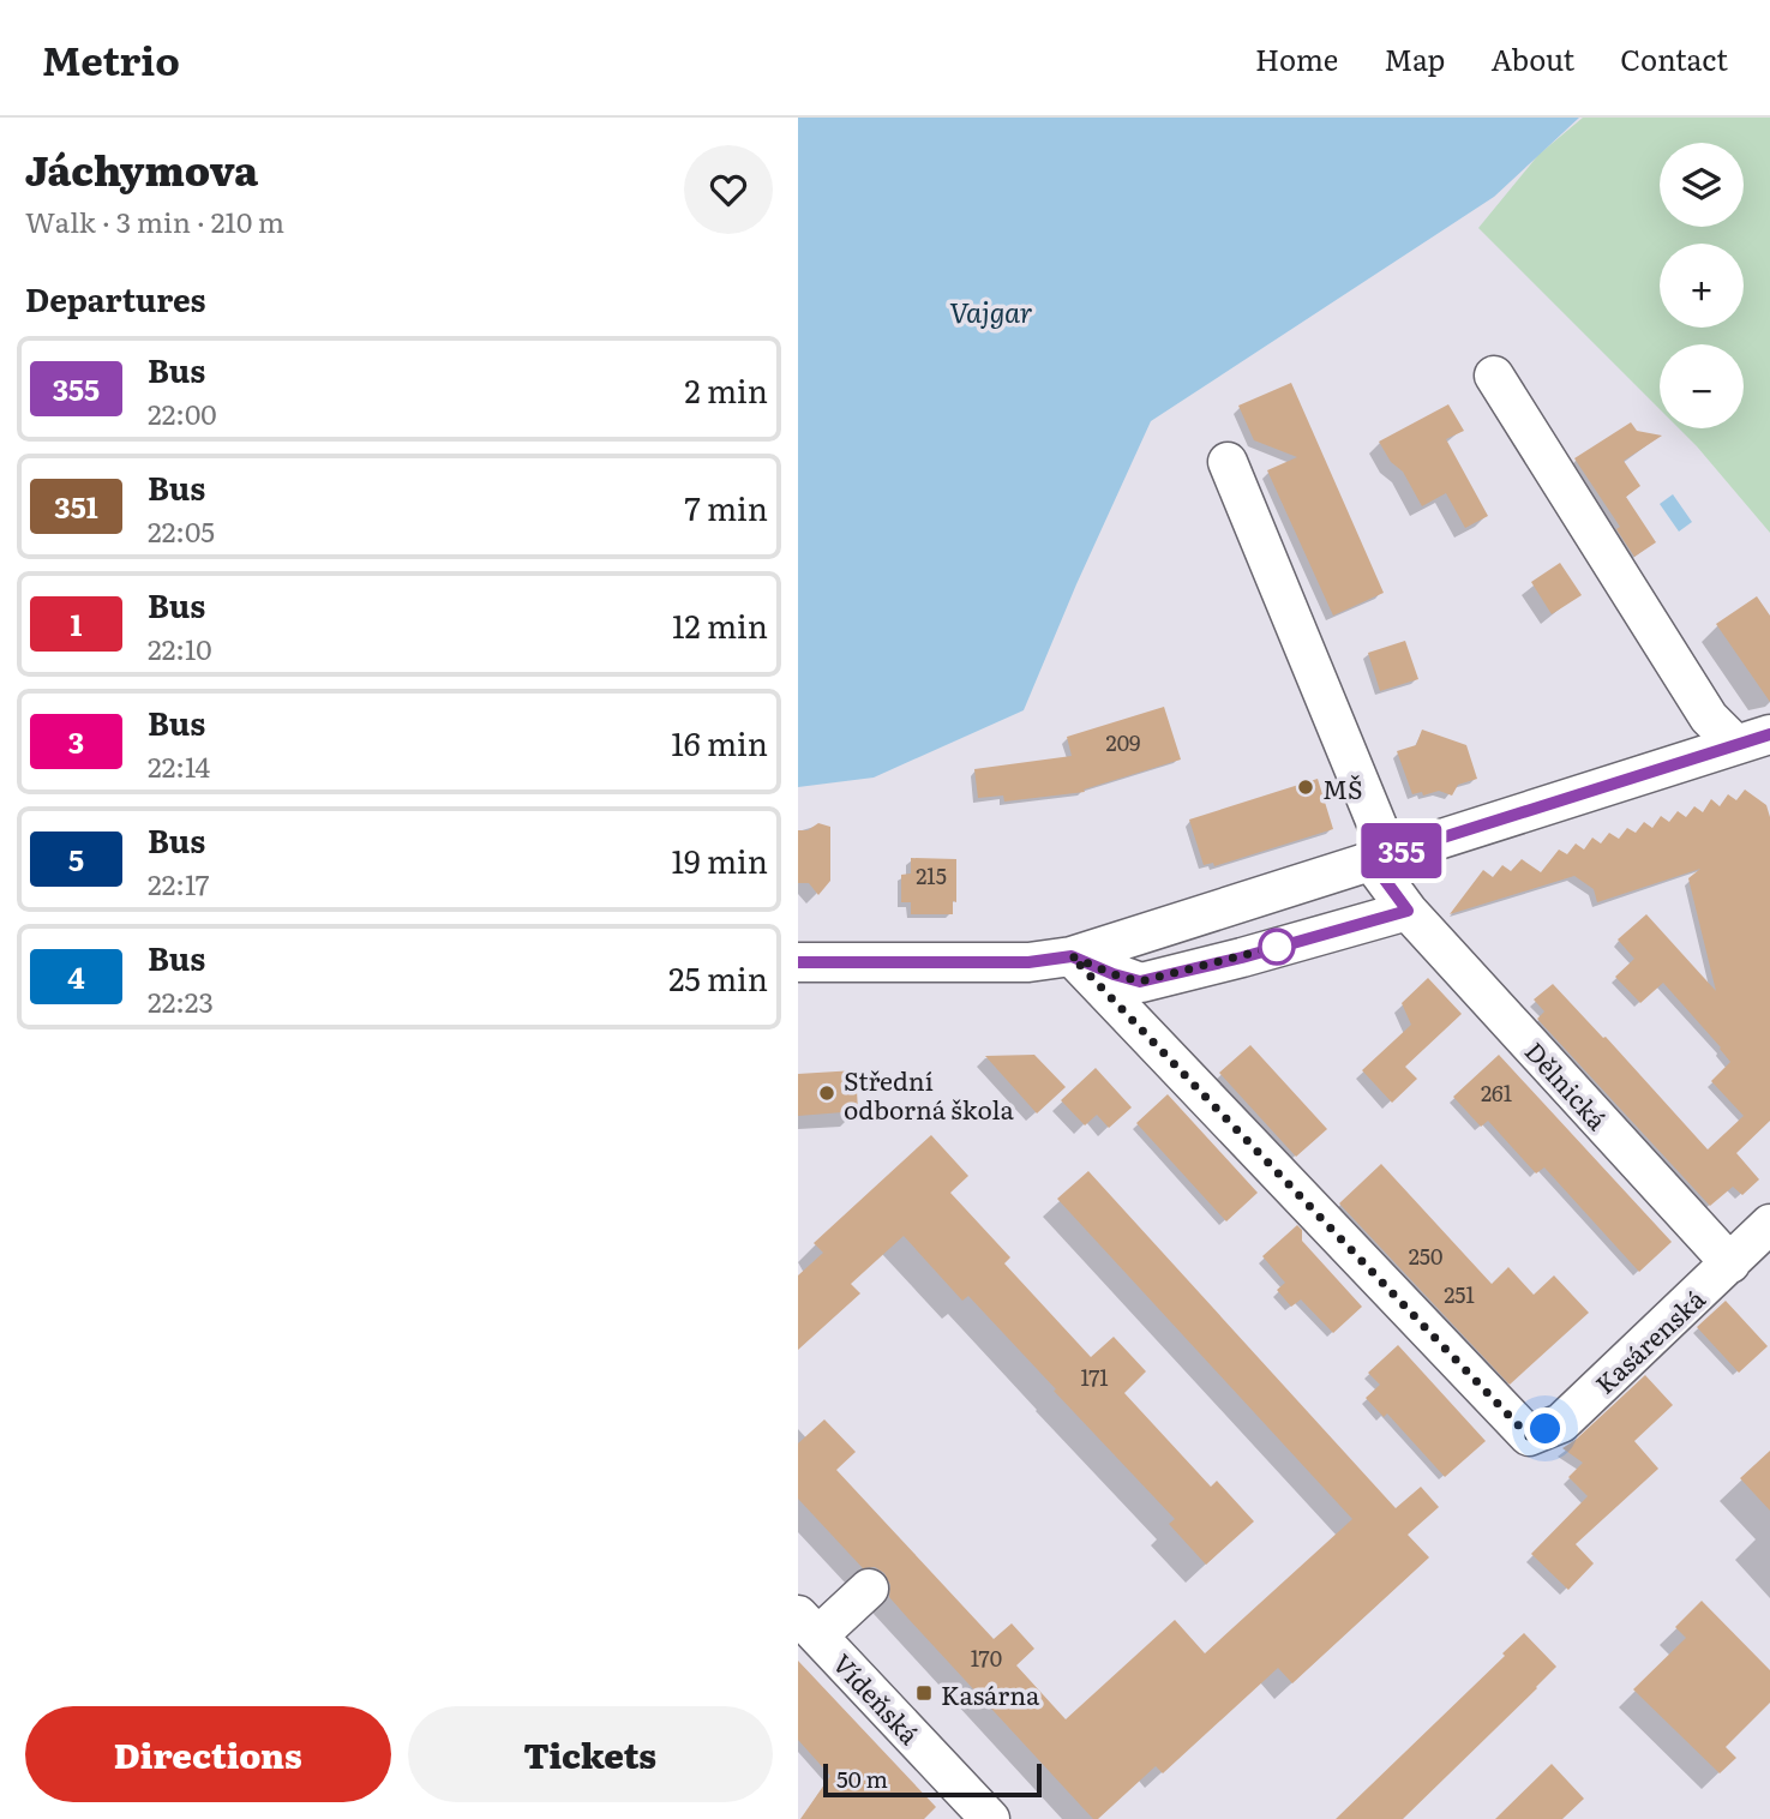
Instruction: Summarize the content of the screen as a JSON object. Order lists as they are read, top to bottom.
{
  "streets": {
    "street": ["Dělnická", "Kasárenská", "Vídeňská"]
  },
  "crossings": [
    ["Dělnická", "Kasárenská"]
  ],
  "water": ["Vajgar"],
  "places": {
    "other": ["MŠ", "Střední odborná škola"],
    "transit": ["Kasárna"]
  },
  "lines": ["bus line 355"],
  "house_numbers": [
    "209",
    "215",
    "261",
    "250",
    "251",
    "171",
    "170"
  ],
  "scale_bar": "50 m",
  "page": {
    "header": "Metrio",
    "nav": [
      "Home",
      "Map",
      "About",
      "Contact"
    ],
    "heading": [
      ["Jáchymova", "Walk · 3 min · 210 m"],
      "Departures"
    ],
    "on_map": "355",
    "map_buttons": ["+", "−"],
    "list": [
      {
        "mark": "355",
        "name": "Bus",
        "note": "22:00",
        "value": "2 min"
      },
      {
        "mark": "351",
        "name": "Bus",
        "note": "22:05",
        "value": "7 min"
      },
      {
        "mark": "1",
        "name": "Bus",
        "note": "22:10",
        "value": "12 min"
      },
      {
        "mark": "3",
        "name": "Bus",
        "note": "22:14",
        "value": "16 min"
      },
      {
        "mark": "5",
        "name": "Bus",
        "note": "22:17",
        "value": "19 min"
      },
      {
        "mark": "4",
        "name": "Bus",
        "note": "22:23",
        "value": "25 min"
      }
    ],
    "buttons": ["Directions", "Tickets"],
    "scale": "50 m"
  }
}
